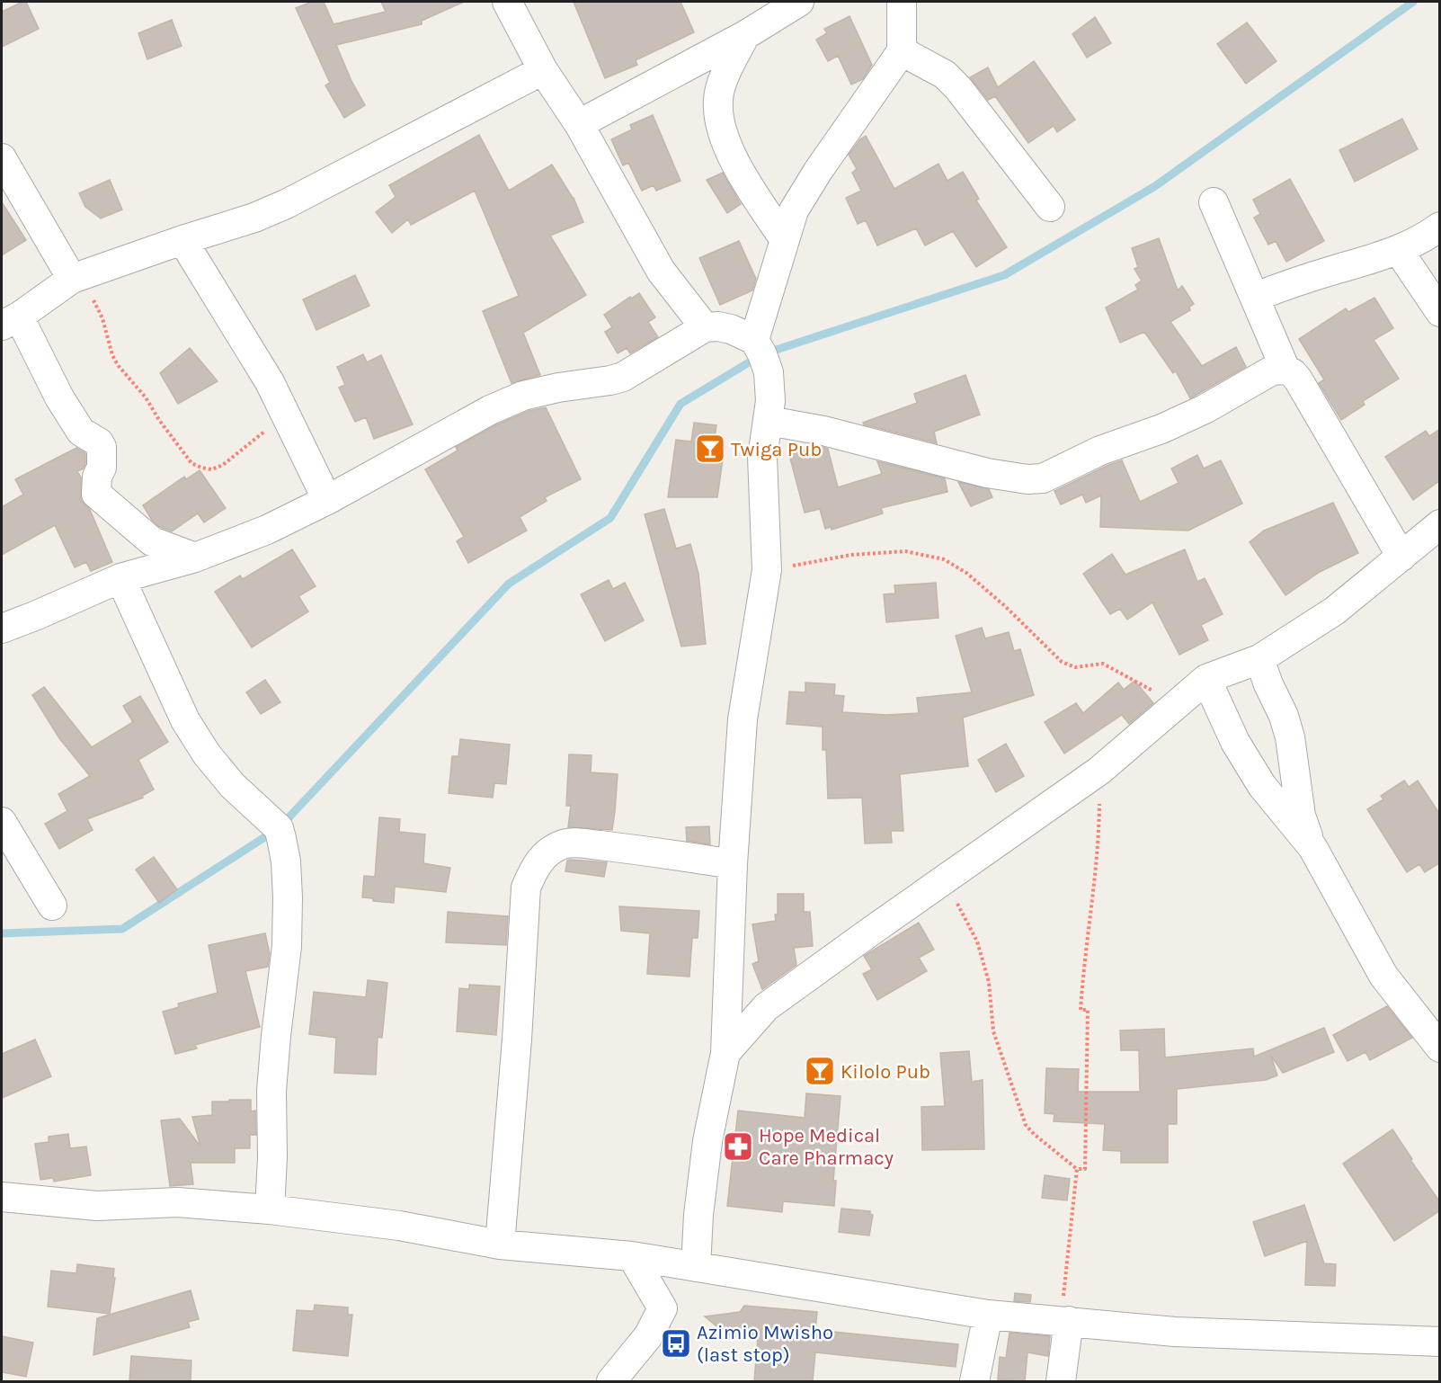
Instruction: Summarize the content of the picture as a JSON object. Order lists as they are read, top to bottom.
{
  "places": {
    "bar": ["Twiga Pub", "Kilolo Pub"],
    "pharmacy": ["Hope Medical Care Pharmacy"],
    "bus stop": ["Azimio Mwisho (last stop)"]
  }
}
